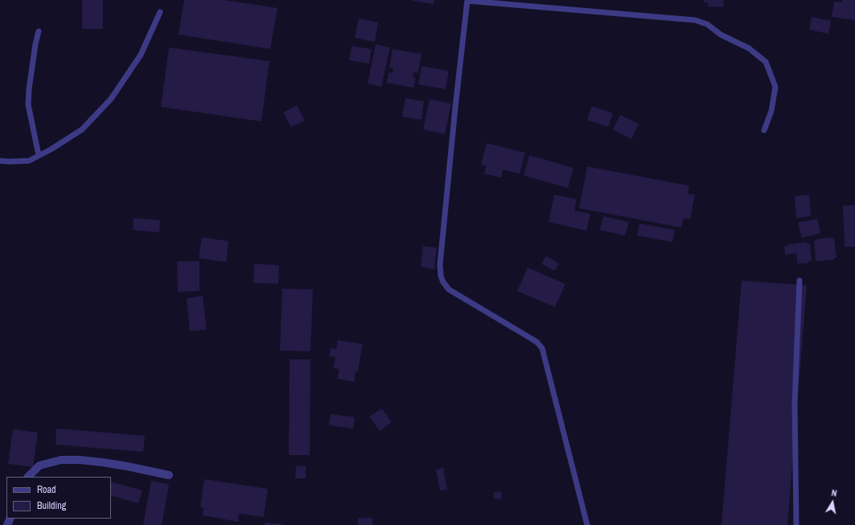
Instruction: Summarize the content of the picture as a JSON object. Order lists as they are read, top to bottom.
{
  "legend": ["Road", "Building"],
  "north": "top"
}
